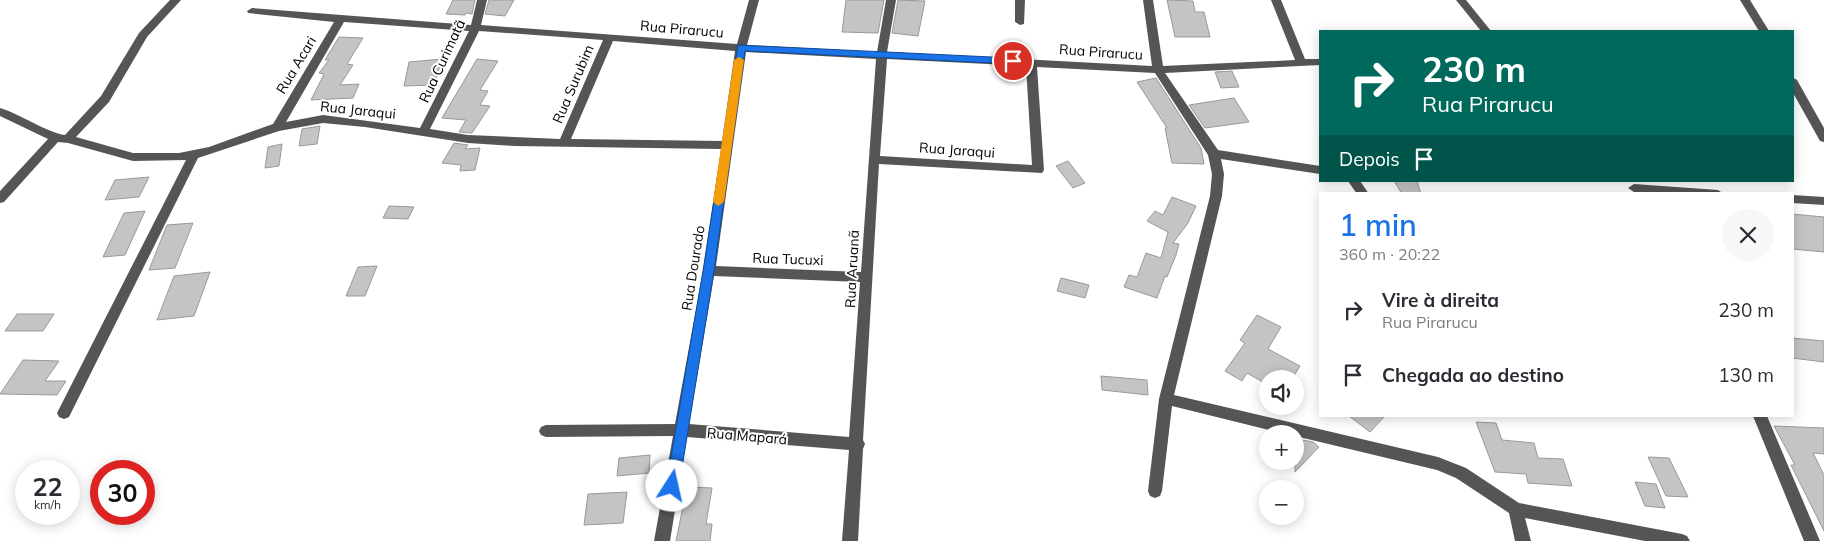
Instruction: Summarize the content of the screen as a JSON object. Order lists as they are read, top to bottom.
{
  "streets": {
    "street": [
      "Rua Pirarucu",
      "Rua Curimatã",
      "Rua Acari",
      "Rua Surubim",
      "Rua Jaraqui",
      "Rua Tucuxi",
      "Rua Dourado",
      "Rua Aruanã",
      "Rua Mapará"
    ]
  },
  "crossings": [
    ["Rua Pirarucu", "Rua Curimatã"],
    ["Rua Pirarucu", "Rua Acari"],
    ["Rua Pirarucu", "Rua Surubim"],
    ["Rua Pirarucu", "Rua Jaraqui"],
    ["Rua Pirarucu", "Rua Dourado"],
    ["Rua Pirarucu", "Rua Aruanã"],
    ["Rua Curimatã", "Rua Jaraqui"],
    ["Rua Acari", "Rua Jaraqui"],
    ["Rua Surubim", "Rua Jaraqui"],
    ["Rua Jaraqui", "Rua Dourado"],
    ["Rua Jaraqui", "Rua Aruanã"],
    ["Rua Tucuxi", "Rua Dourado"],
    ["Rua Tucuxi", "Rua Aruanã"],
    ["Rua Dourado", "Rua Mapará"],
    ["Rua Aruanã", "Rua Mapará"]
  ],
  "page": {
    "turn": ["230 m", "Rua Pirarucu"],
    "then": "Depois",
    "heading": ["1 min", "360 m · 20:22"],
    "list": [
      {
        "name": "Vire à direita",
        "note": "Rua Pirarucu",
        "value": "230 m"
      },
      {
        "name": "Chegada ao destino",
        "value": "130 m"
      }
    ],
    "map_buttons": ["+", "−"],
    "speed": "22 km/h",
    "limit": "30"
  }
}
